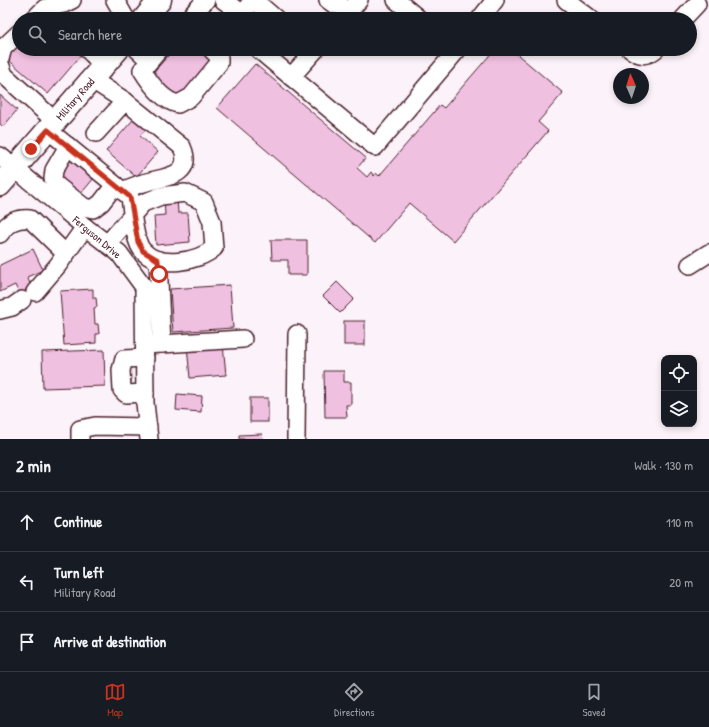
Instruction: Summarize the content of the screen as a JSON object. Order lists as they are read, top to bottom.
{
  "streets": {
    "main road": ["Military Road"],
    "street": ["Ferguson Drive"]
  },
  "crossings": [
    ["Military Road", "Ferguson Drive"]
  ],
  "north": "top",
  "page": {
    "search": "Search here",
    "heading": ["2 min", "Walk · 130 m"],
    "list": [
      ["Continue", "110 m"],
      ["Turn left", "Military Road", "20 m"],
      "Arrive at destination"
    ],
    "nav": ["Map", "Directions", "Saved"]
  }
}
